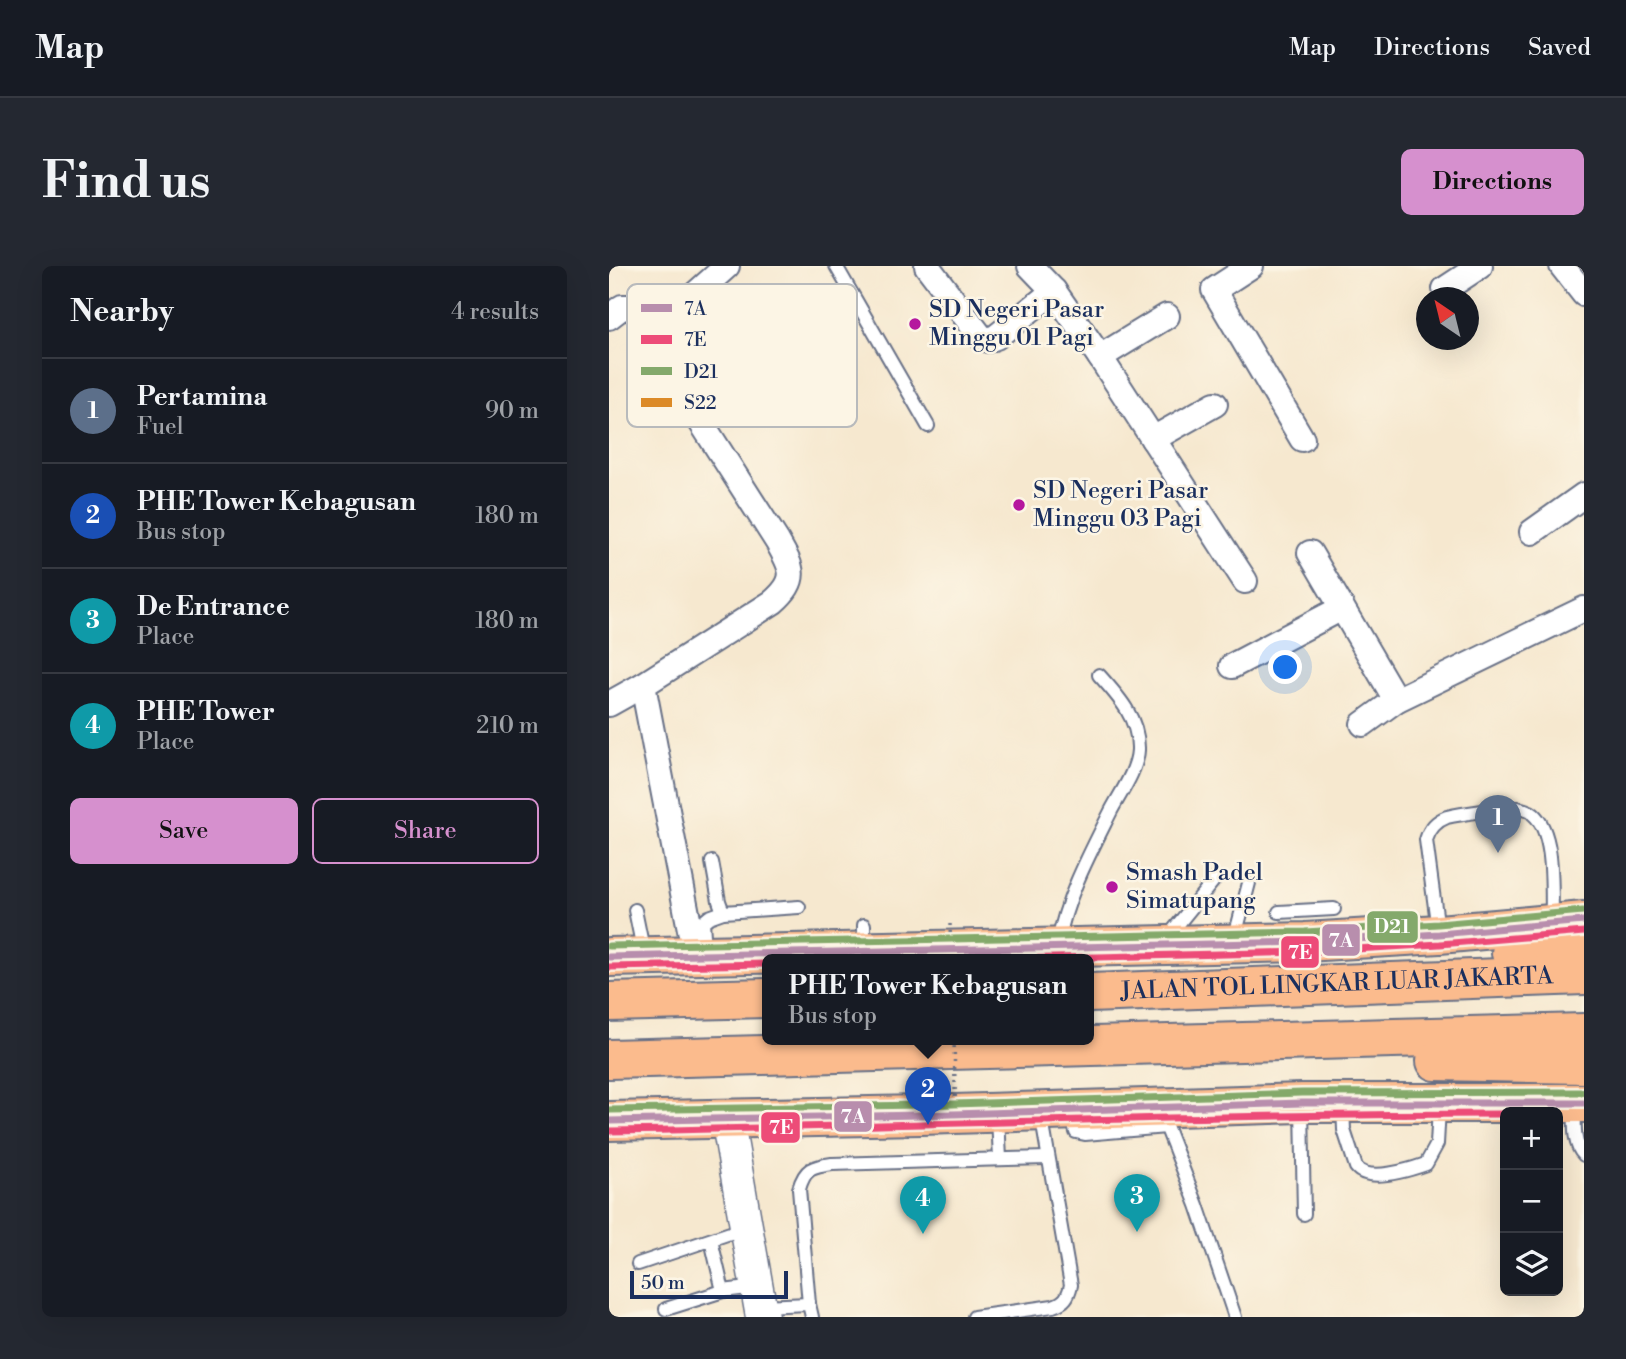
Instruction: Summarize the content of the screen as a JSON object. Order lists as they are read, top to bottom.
{
  "streets": {
    "highway": ["JALAN TOL LINGKAR LUAR JAKARTA"]
  },
  "places": ["SD Negeri Pasar Minggu 01 Pagi", "SD Negeri Pasar Minggu 03 Pagi", "Smash Padel Simatupang"],
  "lines": ["transit line D21", "transit line 7A", "transit line 7E"],
  "legend": [
    "7A",
    "7E",
    "D21",
    "S22"
  ],
  "scale_bar": "50 m",
  "north": "top left",
  "page": {
    "header": "Map",
    "nav": ["Map", "Directions", "Saved"],
    "buttons": [
      "Directions",
      ["Save", "Share"]
    ],
    "title": "Find us",
    "heading": ["Nearby", "4 results"],
    "list": [
      {
        "mark": "1",
        "name": "Pertamina",
        "note": "Fuel",
        "value": "90 m"
      },
      {
        "mark": "2",
        "name": "PHE Tower Kebagusan",
        "note": "Bus stop",
        "value": "180 m"
      },
      {
        "mark": "3",
        "name": "De Entrance",
        "note": "Place",
        "value": "180 m"
      },
      {
        "mark": "4",
        "name": "PHE Tower",
        "note": "Place",
        "value": "210 m"
      }
    ],
    "pins": [
      "1",
      "2",
      "3",
      "4"
    ],
    "popup": ["PHE Tower Kebagusan", "Bus stop"],
    "map_buttons": ["+", "−"],
    "scale": "50 m"
  }
}
